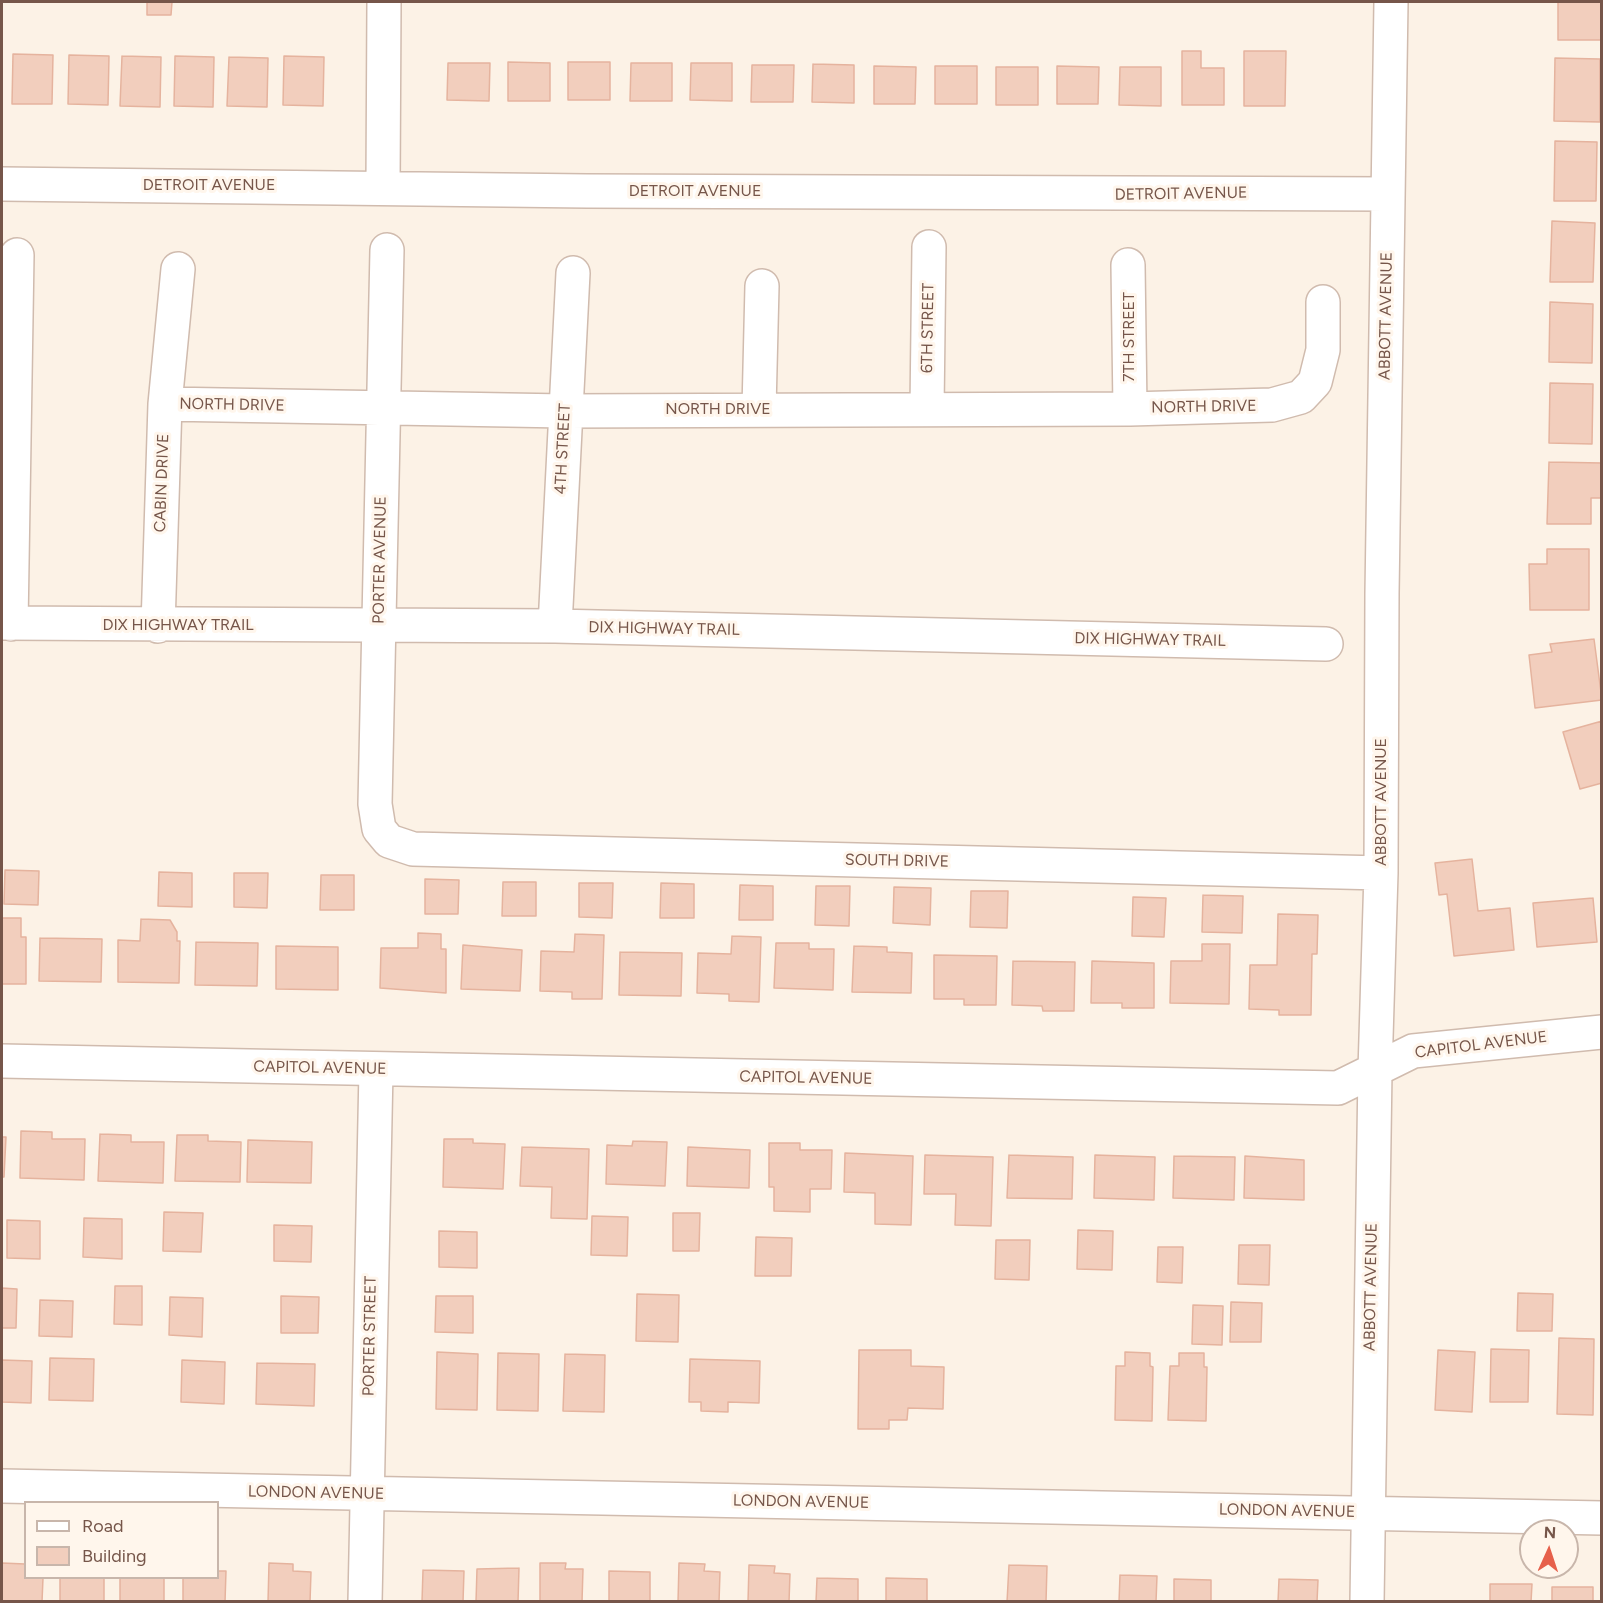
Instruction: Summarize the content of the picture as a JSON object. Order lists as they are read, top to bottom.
{
  "streets": {
    "street": [
      "DETROIT AVENUE",
      "ABBOTT AVENUE",
      "6TH STREET",
      "7TH STREET",
      "NORTH DRIVE",
      "4TH STREET",
      "CABIN DRIVE",
      "PORTER AVENUE",
      "DIX HIGHWAY TRAIL",
      "SOUTH DRIVE",
      "CAPITOL AVENUE",
      "PORTER STREET",
      "LONDON AVENUE"
    ]
  },
  "crossings": [
    ["DETROIT AVENUE", "ABBOTT AVENUE"],
    ["ABBOTT AVENUE", "SOUTH DRIVE"],
    ["ABBOTT AVENUE", "CAPITOL AVENUE"],
    ["ABBOTT AVENUE", "LONDON AVENUE"],
    ["6TH STREET", "NORTH DRIVE"],
    ["7TH STREET", "NORTH DRIVE"],
    ["NORTH DRIVE", "4TH STREET"],
    ["NORTH DRIVE", "CABIN DRIVE"],
    ["NORTH DRIVE", "PORTER AVENUE"],
    ["4TH STREET", "DIX HIGHWAY TRAIL"],
    ["CABIN DRIVE", "DIX HIGHWAY TRAIL"],
    ["PORTER AVENUE", "DIX HIGHWAY TRAIL"],
    ["PORTER AVENUE", "SOUTH DRIVE"],
    ["CAPITOL AVENUE", "PORTER STREET"],
    ["PORTER STREET", "LONDON AVENUE"]
  ],
  "legend": ["Road", "Building"],
  "north": "top"
}
